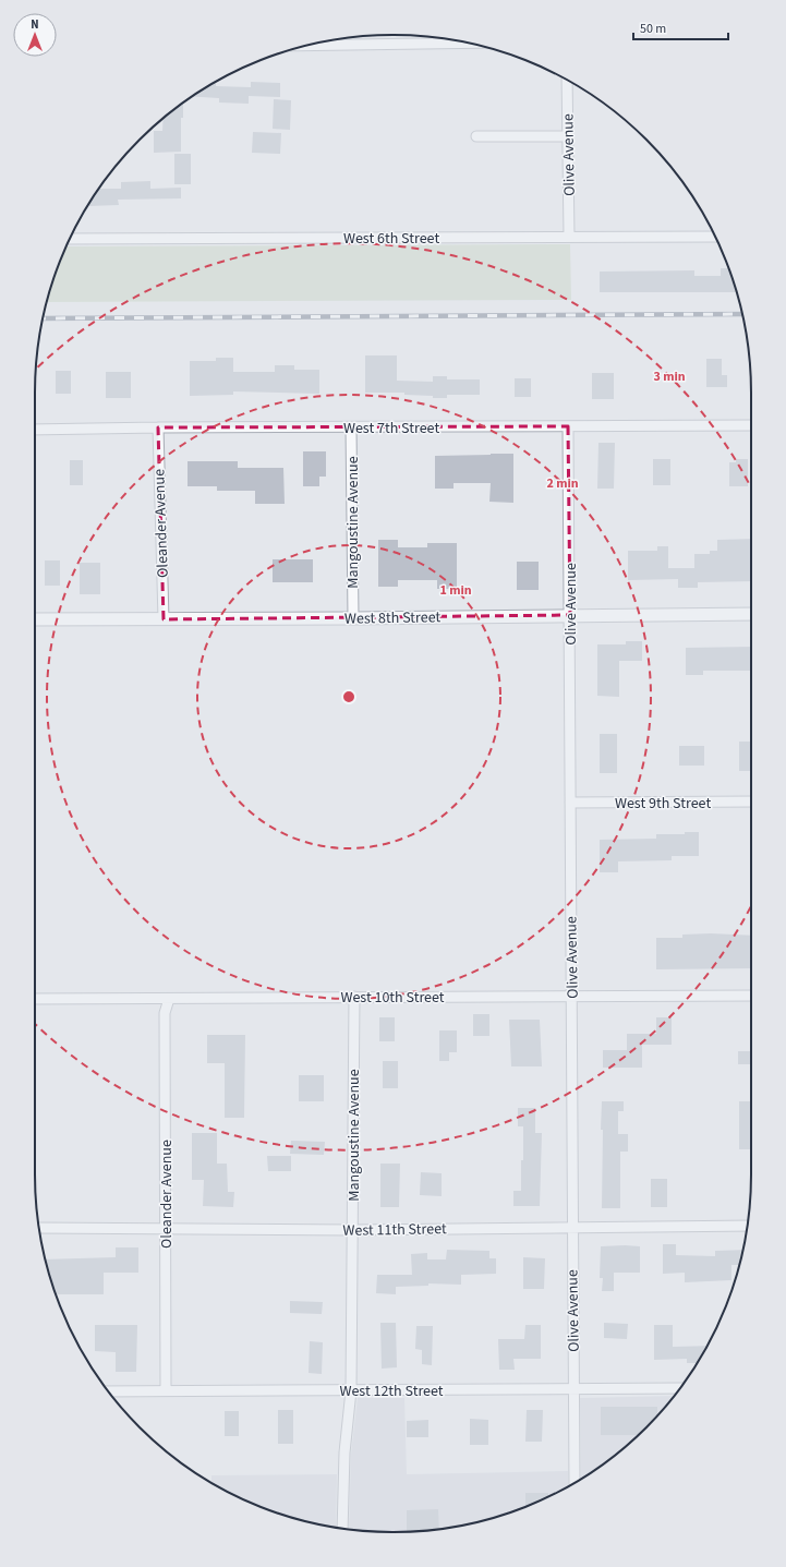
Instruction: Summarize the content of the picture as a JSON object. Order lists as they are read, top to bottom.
{
  "streets": {
    "street": [
      "Olive Avenue",
      "West 6th Street",
      "West 7th Street",
      "Mangoustine Avenue",
      "Oleander Avenue",
      "West 8th Street",
      "West 9th Street",
      "West 10th Street",
      "West 11th Street",
      "West 12th Street"
    ]
  },
  "crossings": [
    ["Olive Avenue", "West 6th Street"],
    ["Olive Avenue", "West 7th Street"],
    ["Olive Avenue", "West 8th Street"],
    ["Olive Avenue", "West 9th Street"],
    ["Olive Avenue", "West 10th Street"],
    ["Olive Avenue", "West 11th Street"],
    ["Olive Avenue", "West 12th Street"],
    ["West 7th Street", "Mangoustine Avenue"],
    ["West 7th Street", "Oleander Avenue"],
    ["Mangoustine Avenue", "West 8th Street"],
    ["Mangoustine Avenue", "West 10th Street"],
    ["Mangoustine Avenue", "West 11th Street"],
    ["Mangoustine Avenue", "West 12th Street"],
    ["Oleander Avenue", "West 8th Street"],
    ["Oleander Avenue", "West 10th Street"],
    ["Oleander Avenue", "West 11th Street"],
    ["Oleander Avenue", "West 12th Street"]
  ],
  "scale_bar": "50 m",
  "north": "top",
  "rings": ["3 min", "2 min", "1 min"]
}
